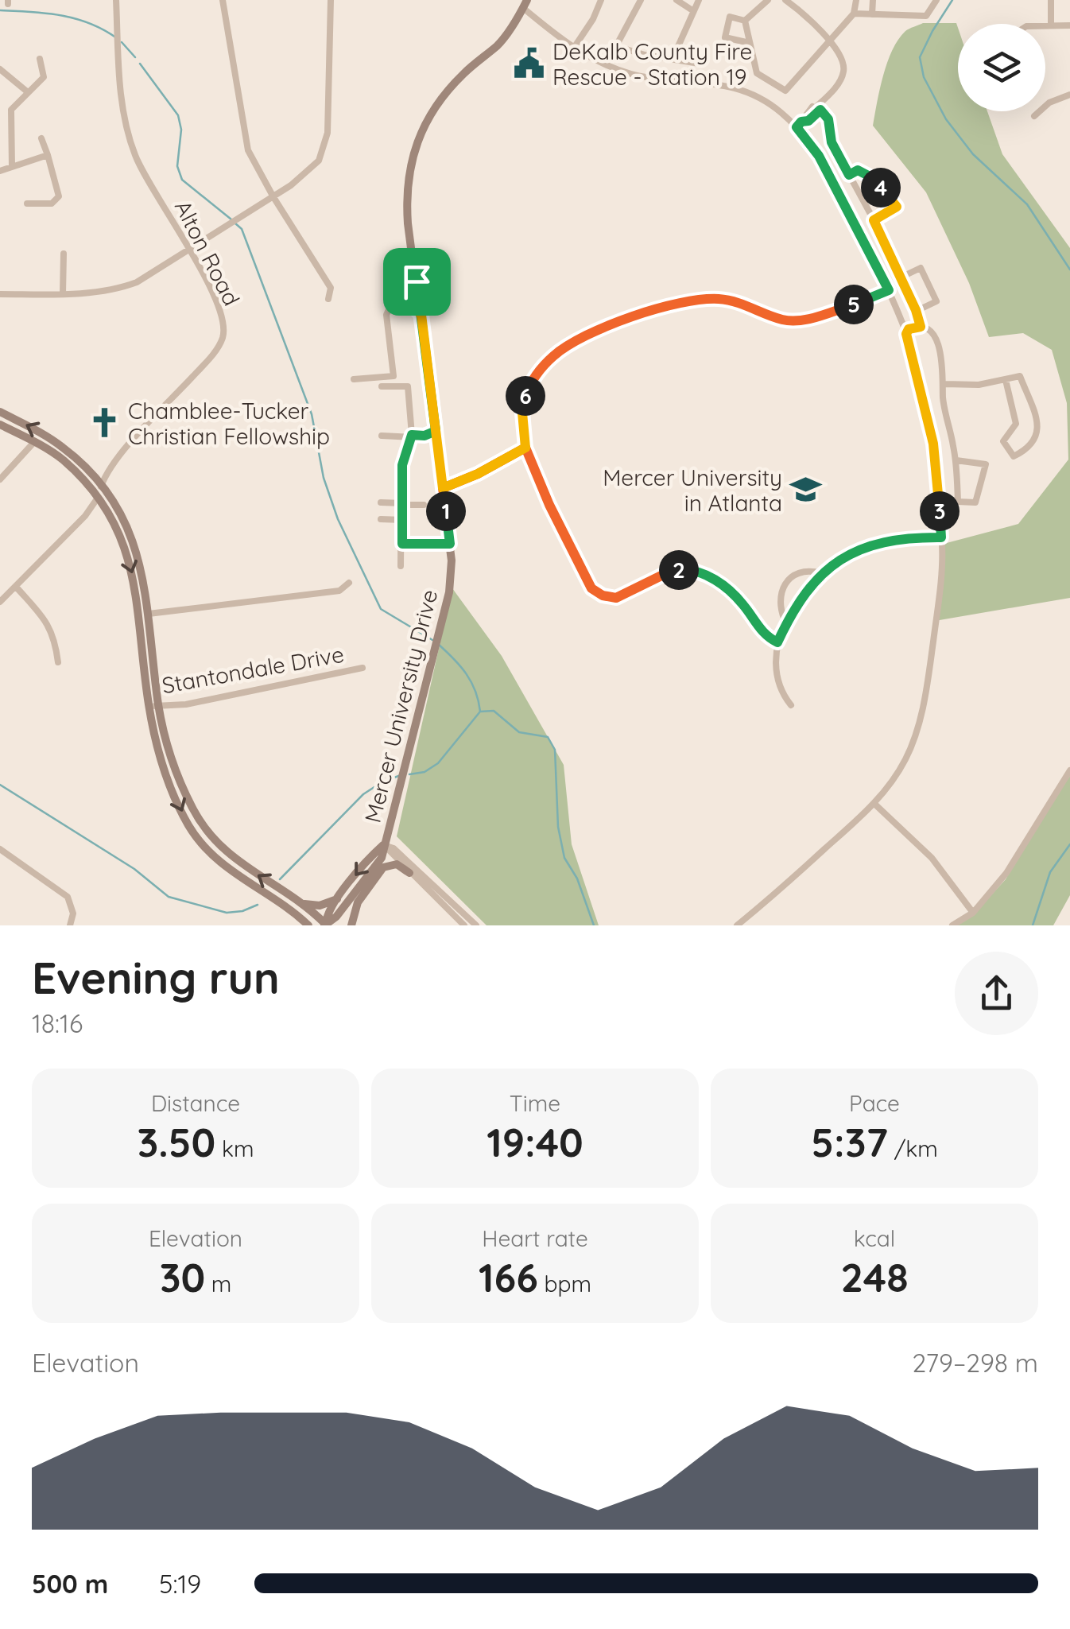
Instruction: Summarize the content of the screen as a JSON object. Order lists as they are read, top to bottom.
{
  "streets": {
    "main road": ["Mercer University Drive"],
    "street": ["Alton Road", "Stantondale Drive"]
  },
  "places": {
    "public building": ["DeKalb County Fire Rescue - Station 19"],
    "church": ["Chamblee-Tucker Christian Fellowship"],
    "school or university": ["Mercer University in Atlanta"]
  },
  "page": {
    "pins": [
      "4",
      "5",
      "6",
      "1",
      "3",
      "2"
    ],
    "heading": ["Evening run", "18:16"],
    "stats": [
      ["Distance", "3.50 km"],
      ["Time", "19:40"],
      ["Pace", "5:37 /km"],
      ["Elevation", "30 m"],
      ["Heart rate", "166 bpm"],
      ["kcal", "248"]
    ],
    "chart": ["Elevation", "279–298 m"],
    "list": [
      {
        "name": "500 m",
        "note": "5:19"
      }
    ]
  }
}
